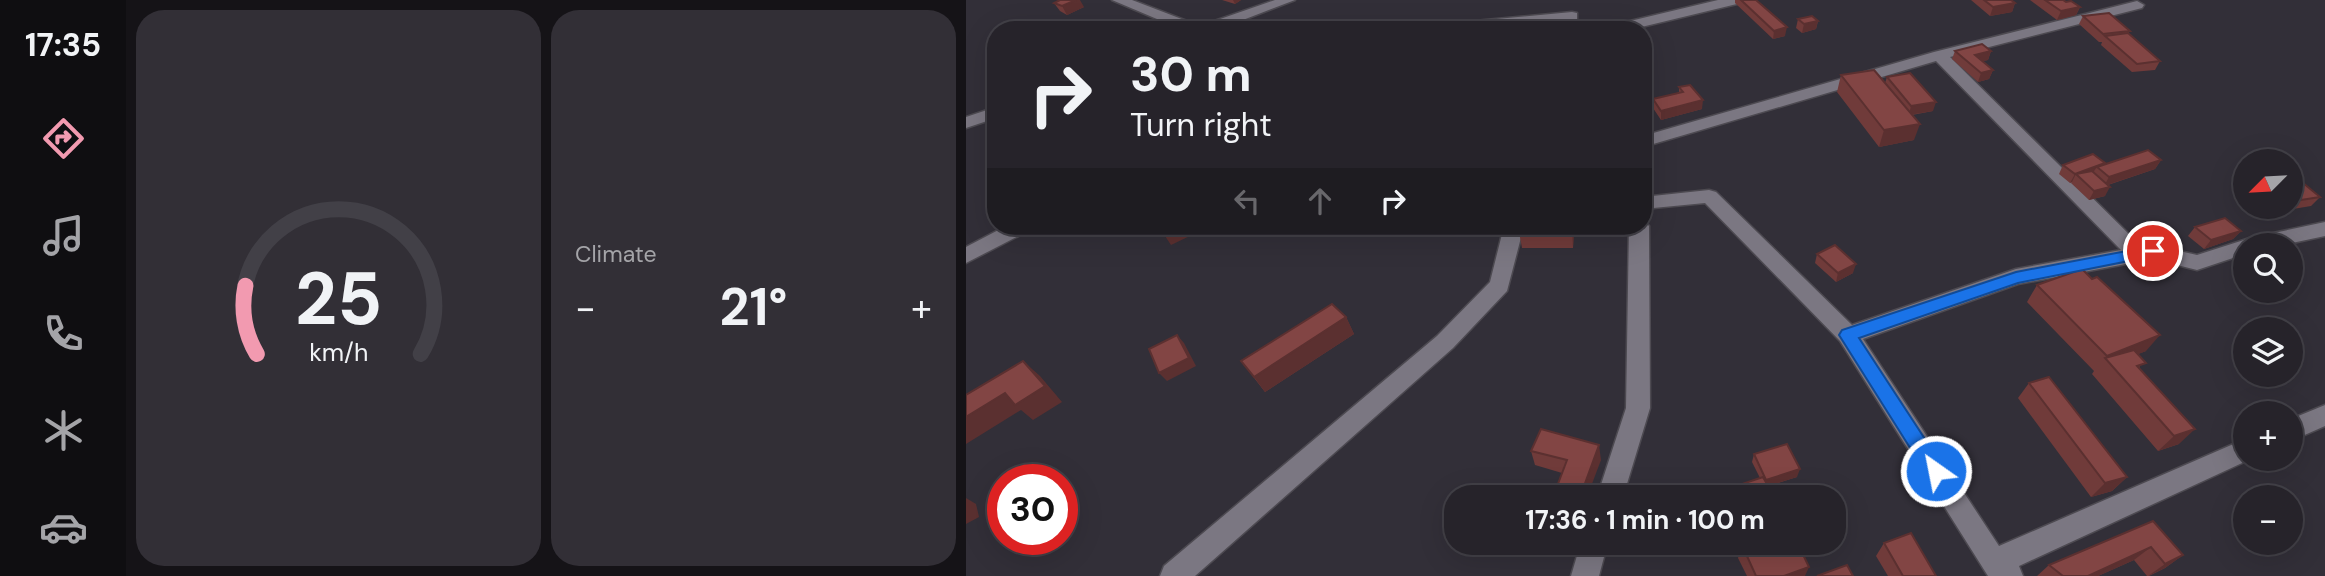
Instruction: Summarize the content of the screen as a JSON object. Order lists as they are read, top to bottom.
{
  "north": "bottom left",
  "page": {
    "tabs": "17:35",
    "tile": "Climate",
    "turn": ["30 m", "Turn right"],
    "map_buttons": ["+", "−"],
    "heat": ["−", "21°", "+"],
    "limit": "30",
    "trip": "17:36 · 1 min · 100 m",
    "gauge": ["25", "km/h"]
  }
}
